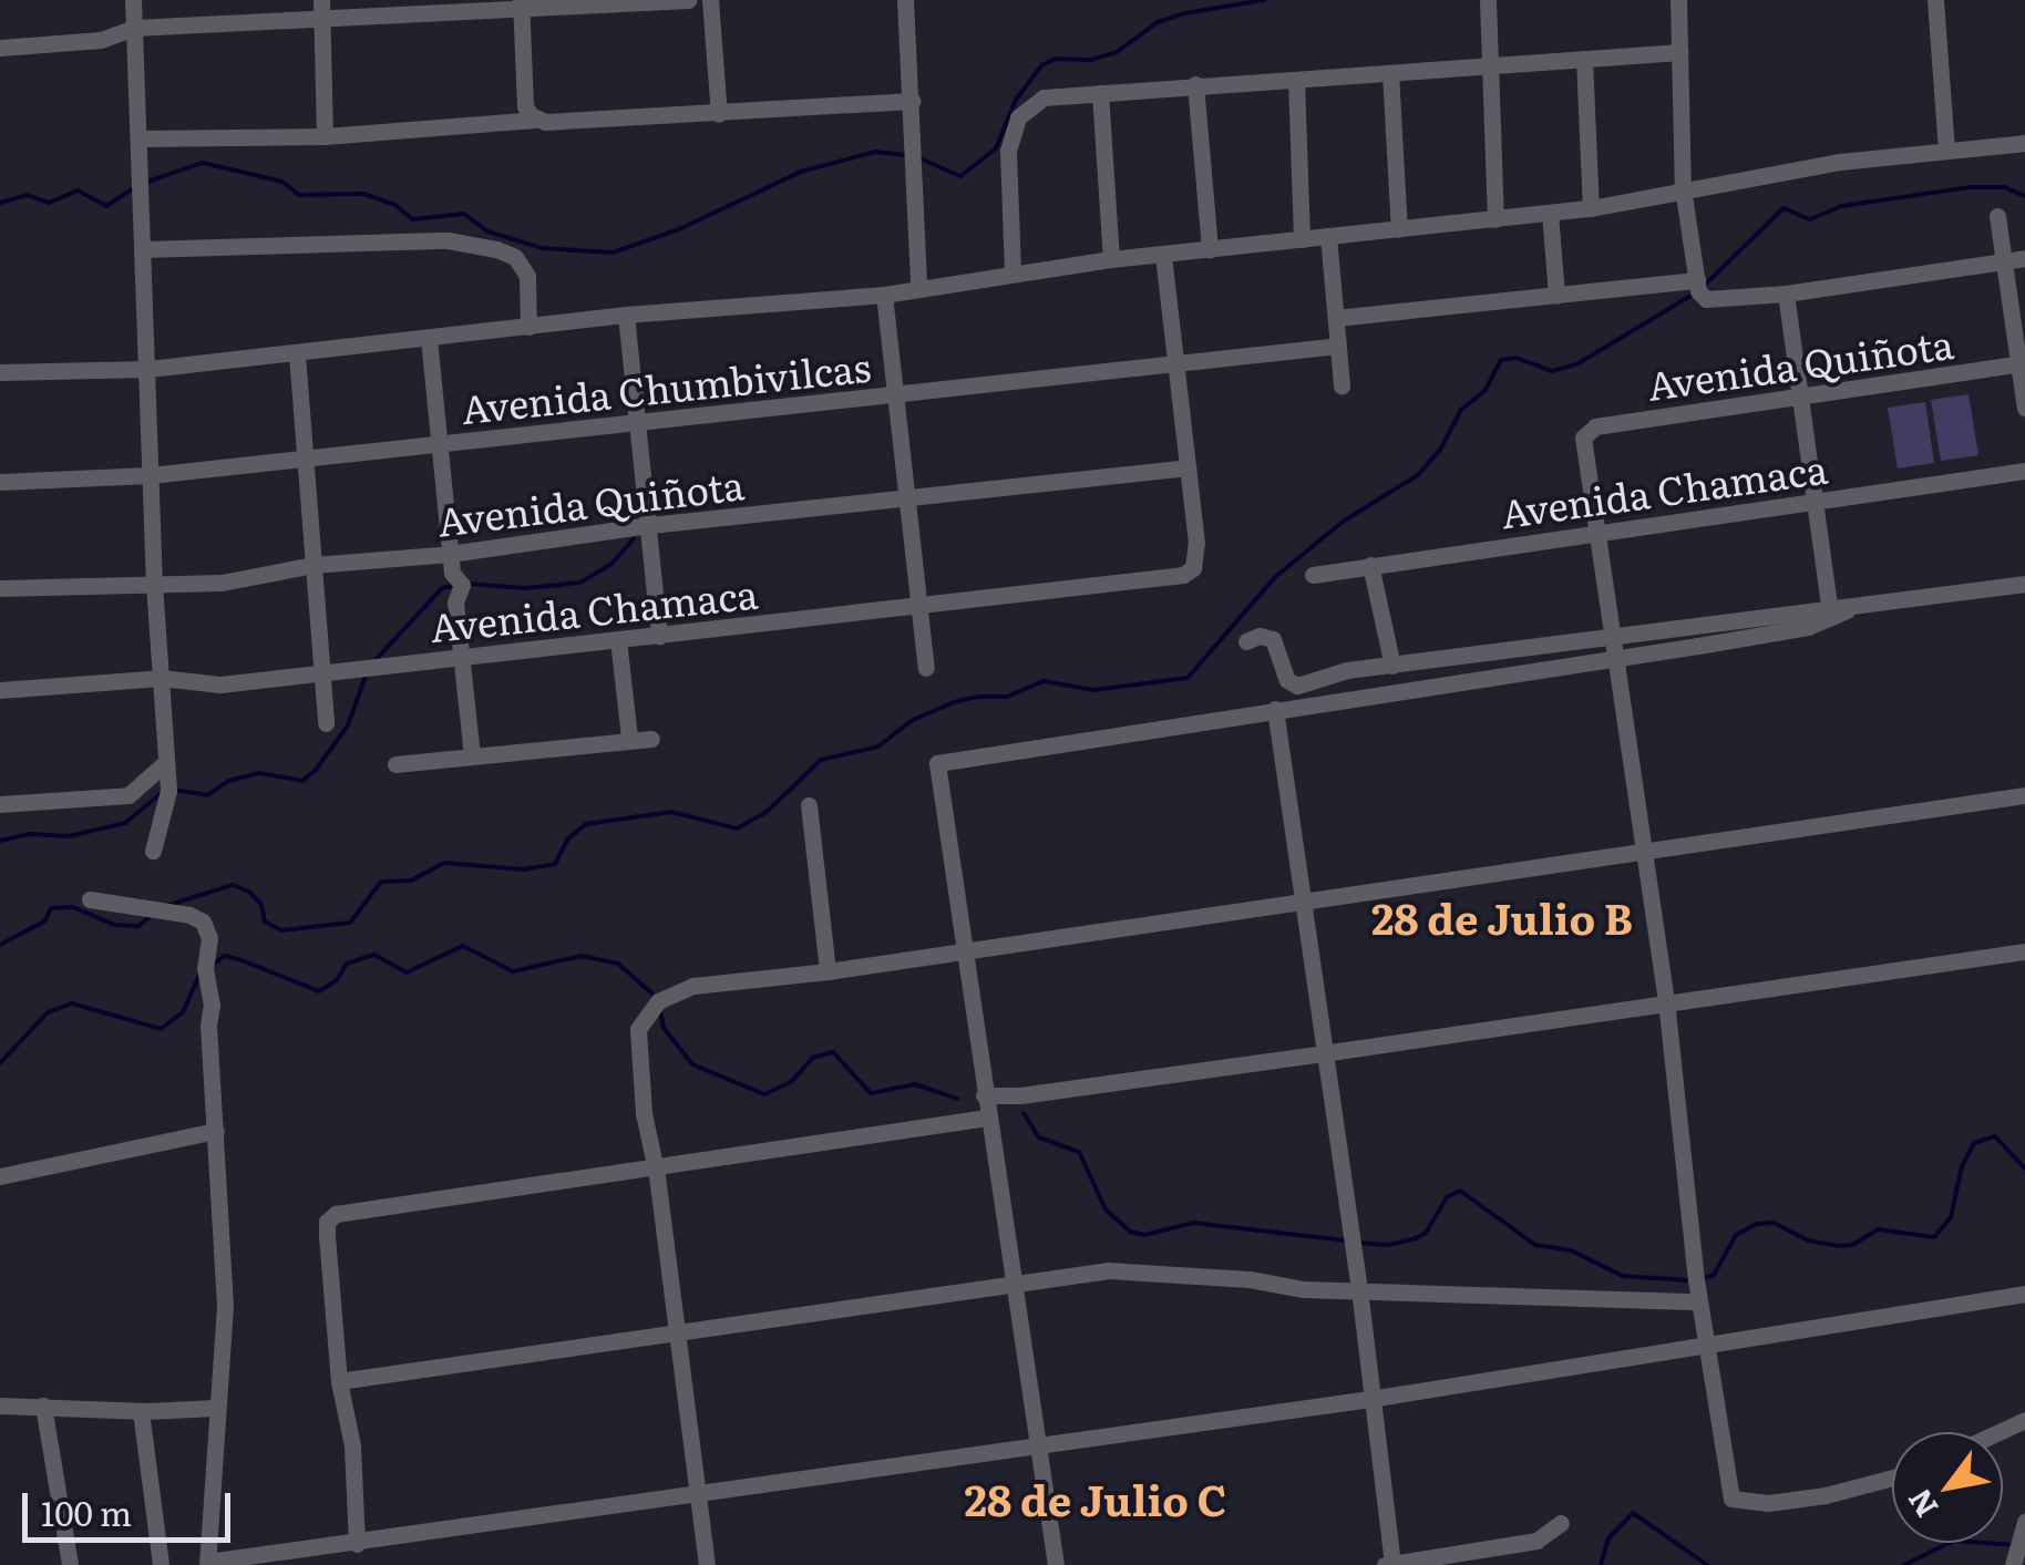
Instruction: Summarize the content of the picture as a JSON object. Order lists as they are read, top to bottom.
{
  "streets": {
    "street": ["Avenida Quiñota", "Avenida Chumbivilcas", "Avenida Chamaca"]
  },
  "crossings": [
    ["Avenida Quiñota", "Avenida Chamaca"]
  ],
  "districts": ["28 de Julio B", "28 de Julio C"],
  "scale_bar": "100 m",
  "north": "bottom left"
}
